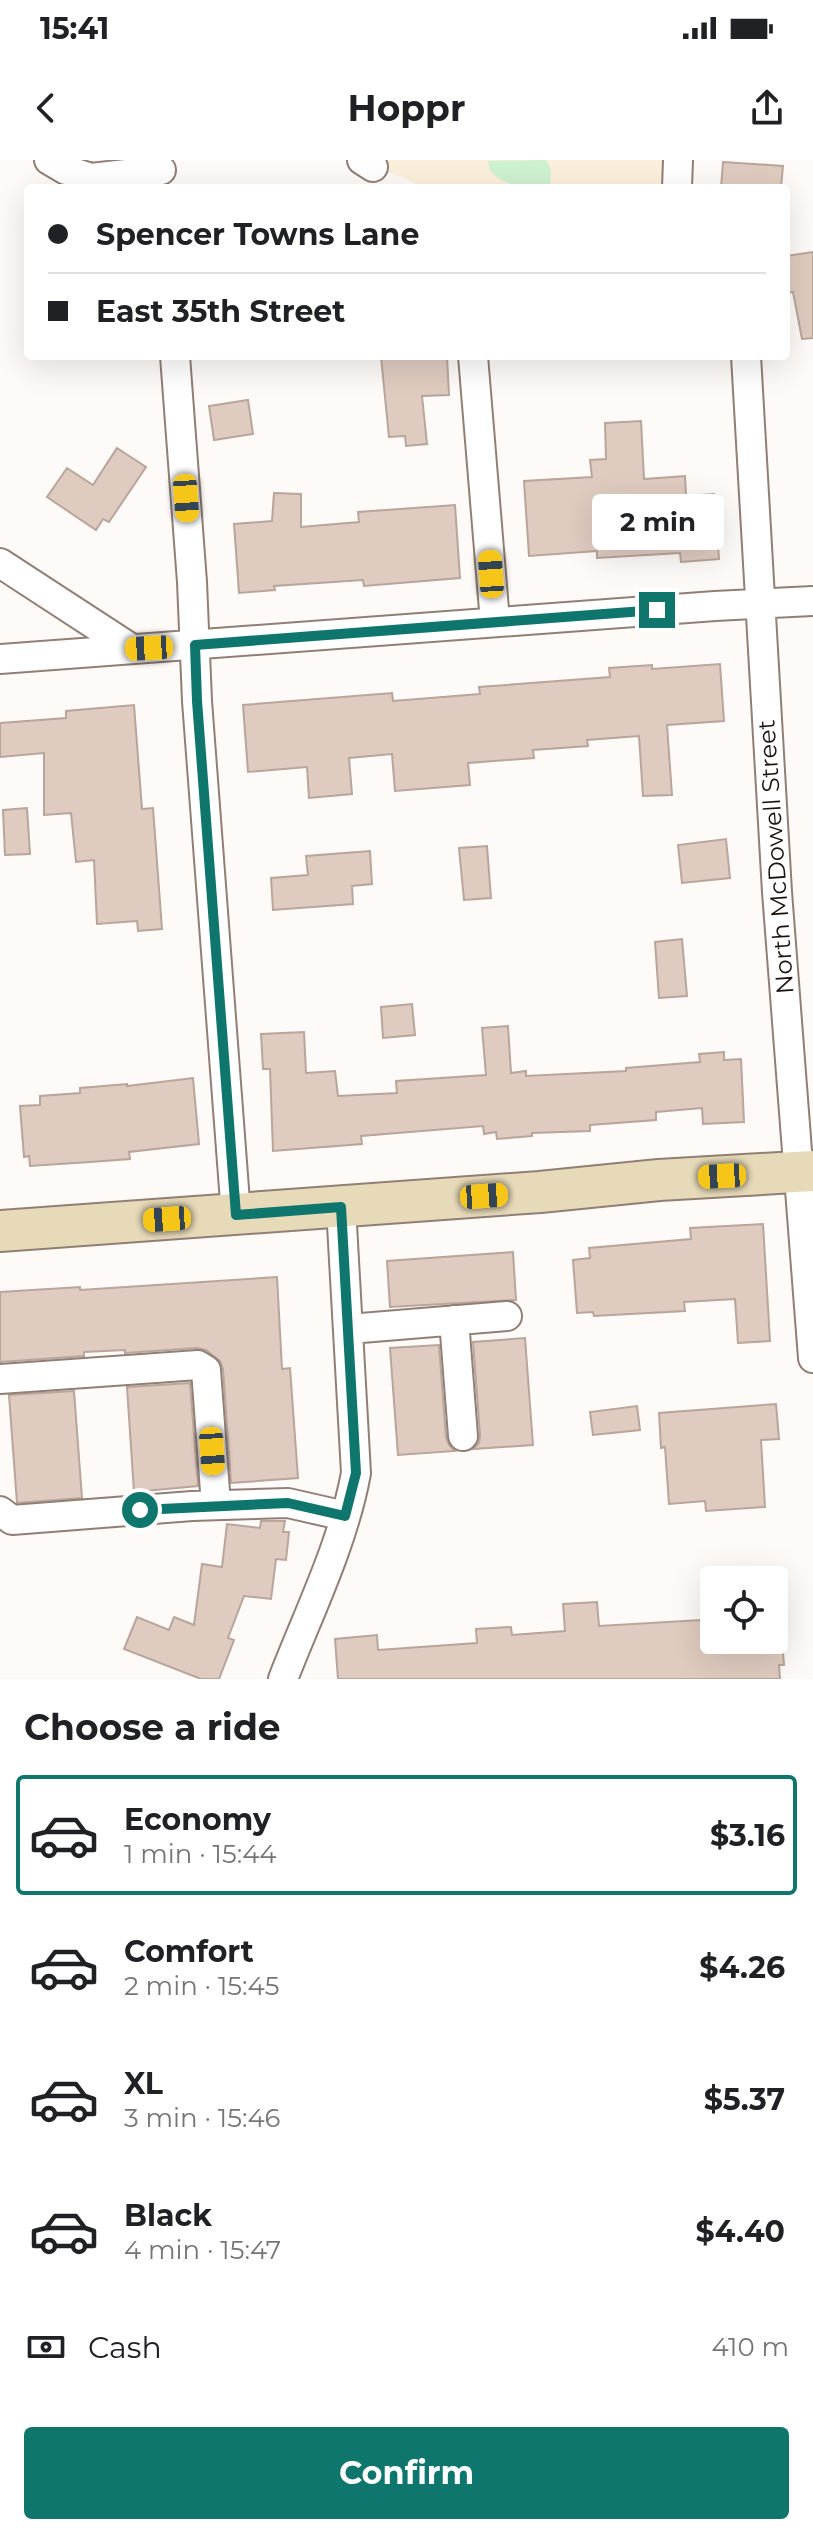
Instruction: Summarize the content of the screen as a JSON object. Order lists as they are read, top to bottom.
{
  "streets": {
    "street": ["North McDowell Street"]
  },
  "page": {
    "status": "15:41",
    "header": "Hoppr",
    "banner": ["Spencer Towns Lane", "East 35th Street"],
    "bubble": "2 min",
    "heading": "Choose a ride",
    "list": [
      {
        "name": "Economy",
        "note": "1 min · 15:44",
        "value": "$3.16"
      },
      {
        "name": "Comfort",
        "note": "2 min · 15:45",
        "value": "$4.26"
      },
      {
        "name": "XL",
        "note": "3 min · 15:46",
        "value": "$5.37"
      },
      {
        "name": "Black",
        "note": "4 min · 15:47",
        "value": "$4.40"
      }
    ],
    "pay": ["Cash", "410 m"],
    "buttons": "Confirm"
  }
}
